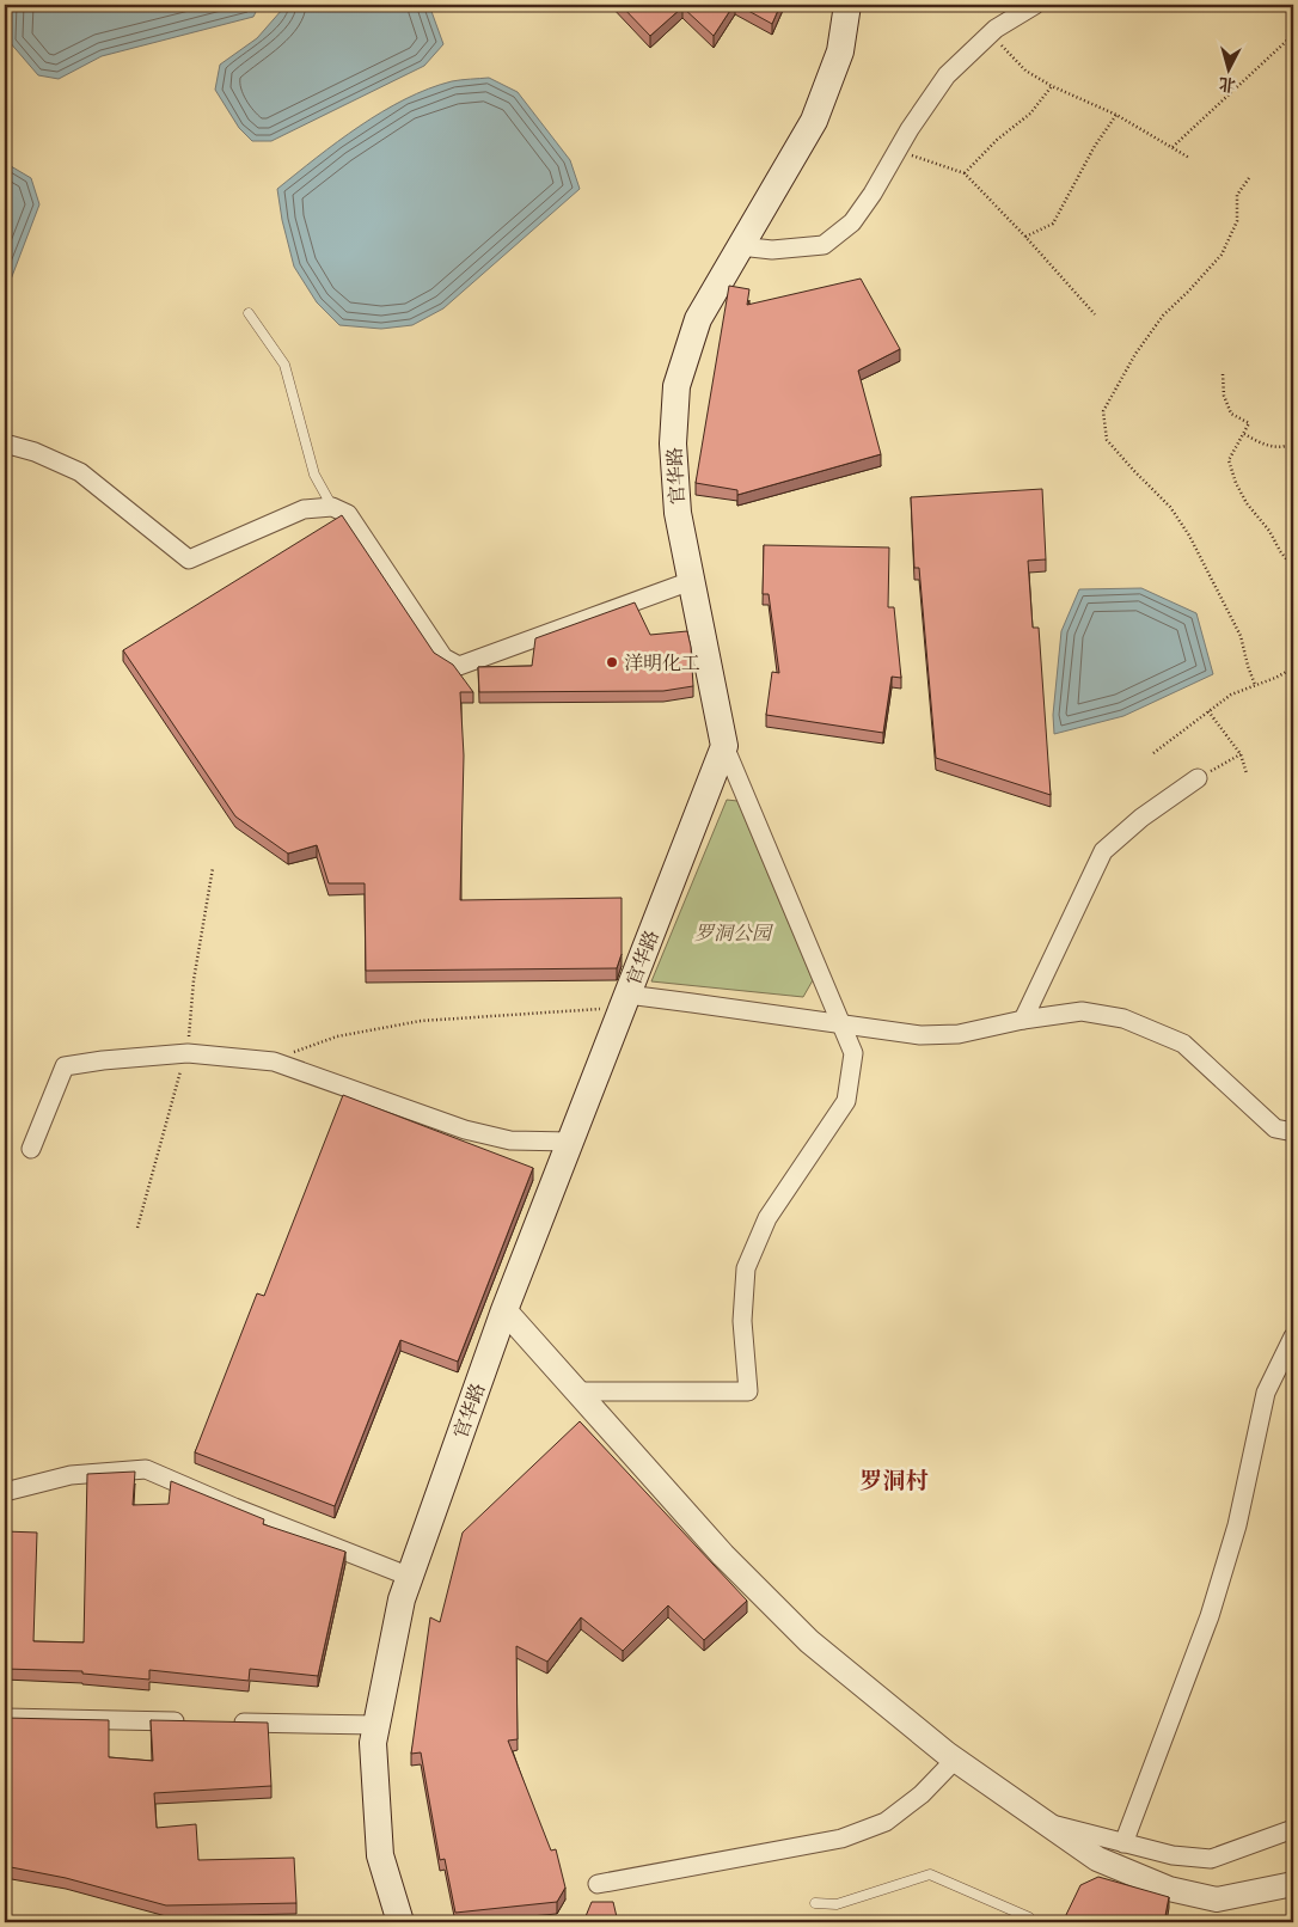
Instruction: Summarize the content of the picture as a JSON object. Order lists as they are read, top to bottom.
{
  "streets": {
    "main road": ["官华路"]
  },
  "districts": ["罗洞村"],
  "parks": ["罗洞公园"],
  "places": ["洋明化工"],
  "north": "bottom"
}
